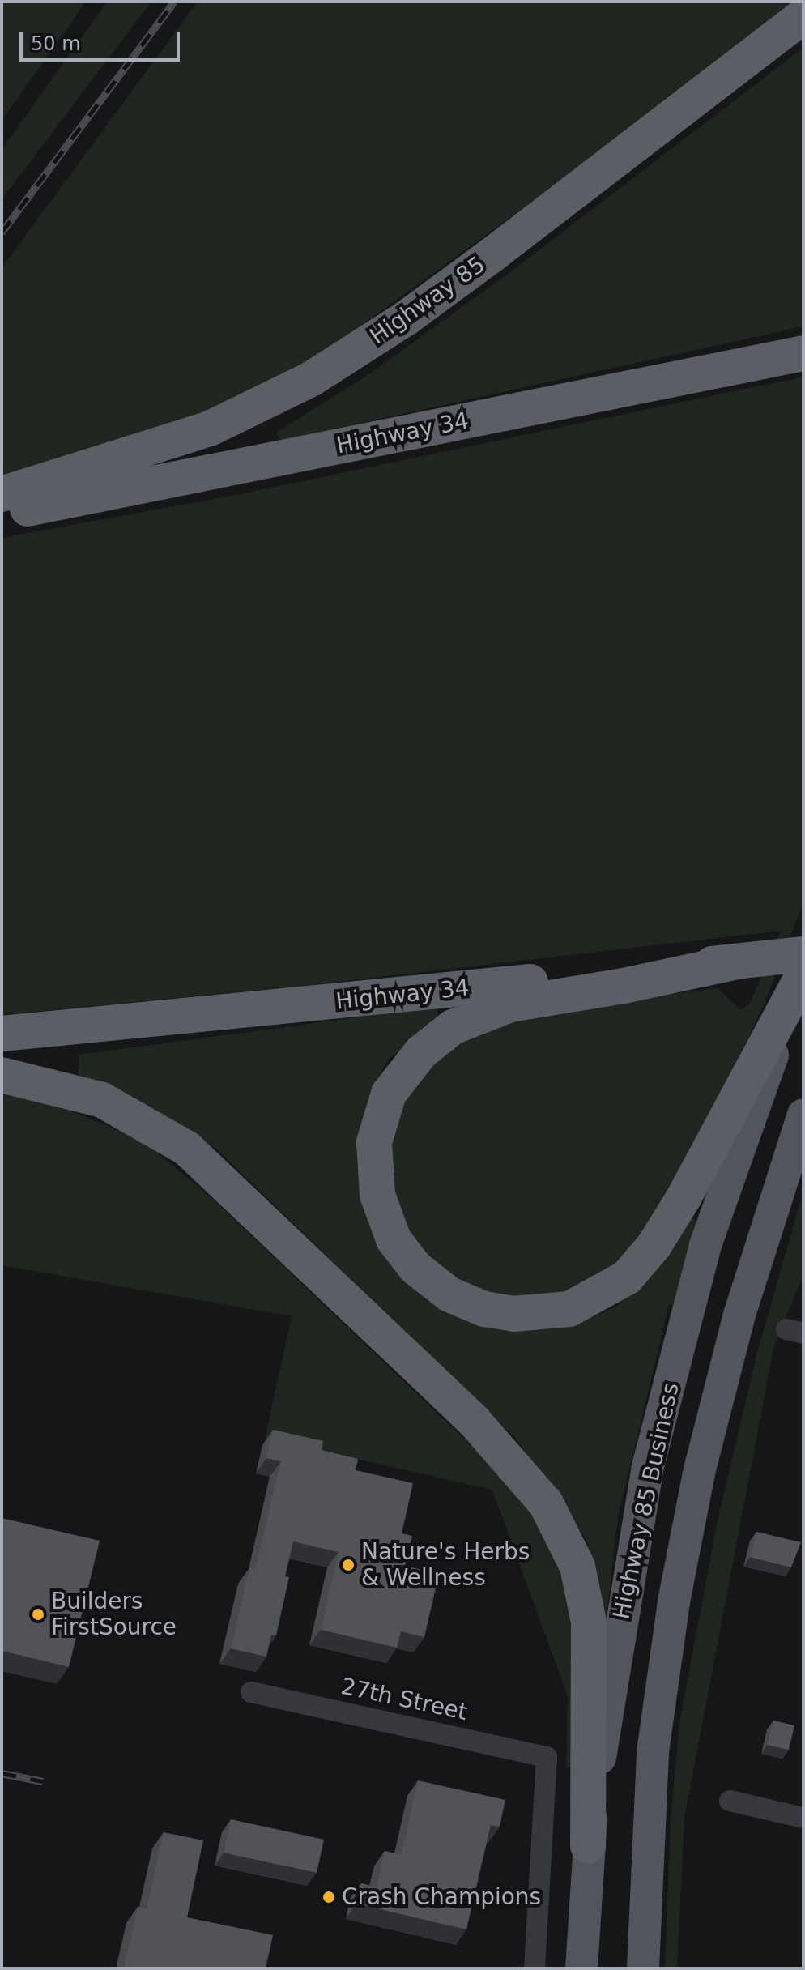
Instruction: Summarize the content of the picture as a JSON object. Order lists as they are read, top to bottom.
{
  "streets": {
    "highway": ["Highway 85", "Highway 34"],
    "main road": ["Highway 85 Business"],
    "street": ["27th Street"]
  },
  "places": ["Nature's Herbs & Wellness", "Builders FirstSource", "Crash Champions"],
  "scale_bar": "50 m"
}
